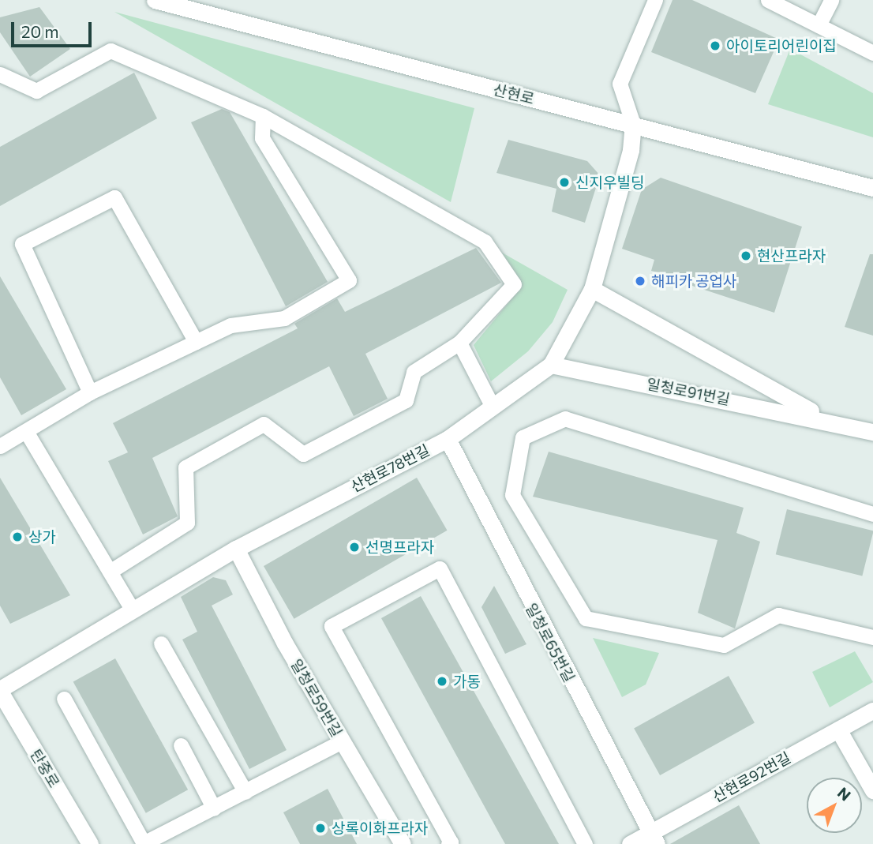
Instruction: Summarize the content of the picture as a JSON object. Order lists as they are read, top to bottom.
{
  "streets": {
    "street": [
      "산현로",
      "일청로91번길",
      "산현로78번길",
      "일청로65번길",
      "일청로59번길",
      "탄중로",
      "산현로92번길"
    ]
  },
  "crossings": [
    ["산현로", "산현로78번길"],
    ["일청로91번길", "산현로78번길"],
    ["산현로78번길", "일청로65번길"],
    ["산현로78번길", "일청로59번길"],
    ["산현로78번길", "탄중로"],
    ["일청로65번길", "산현로92번길"]
  ],
  "places": [
    "아이토리어린이집",
    "신지우빌딩",
    "현산프라자",
    "해피카 공업사",
    "상가",
    "선명프라자",
    "가동",
    "상록이화프라자"
  ],
  "scale_bar": "20 m",
  "north": "top right"
}
